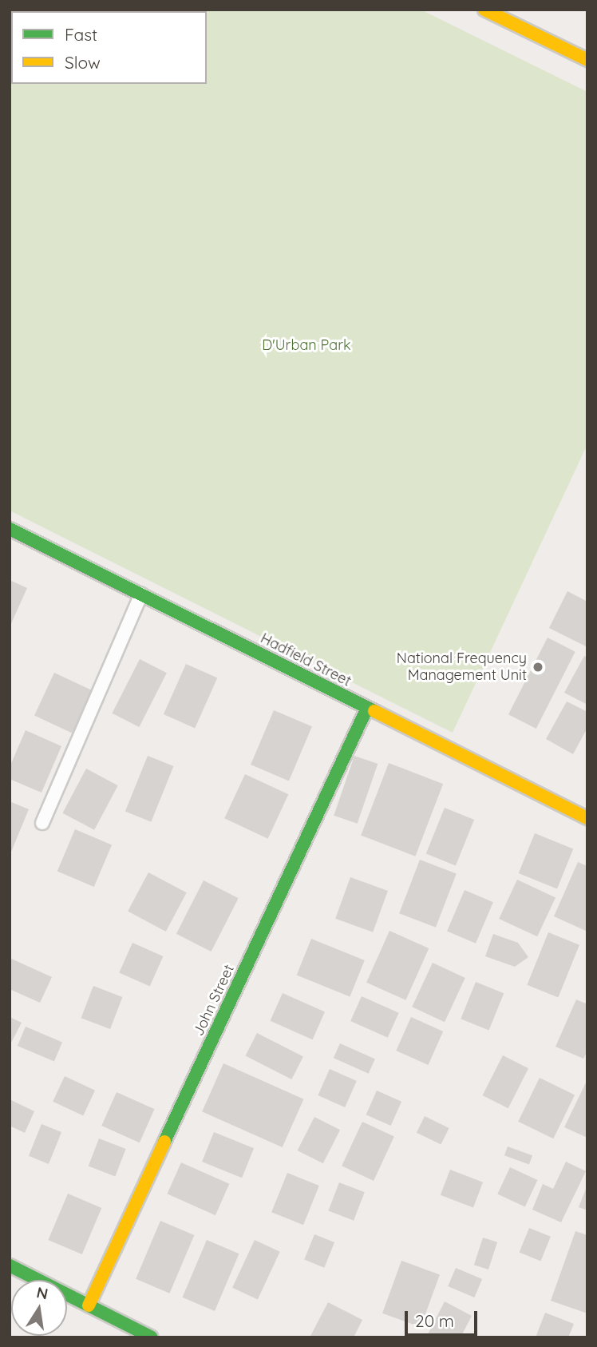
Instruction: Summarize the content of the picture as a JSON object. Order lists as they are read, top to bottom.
{
  "streets": {
    "street": ["Hadfield Street", "John Street"]
  },
  "crossings": [
    ["Hadfield Street", "John Street"]
  ],
  "parks": ["D'Urban Park"],
  "places": ["National Frequency Management Unit"],
  "legend": ["Fast", "Slow"],
  "scale_bar": "20 m",
  "north": "top"
}
